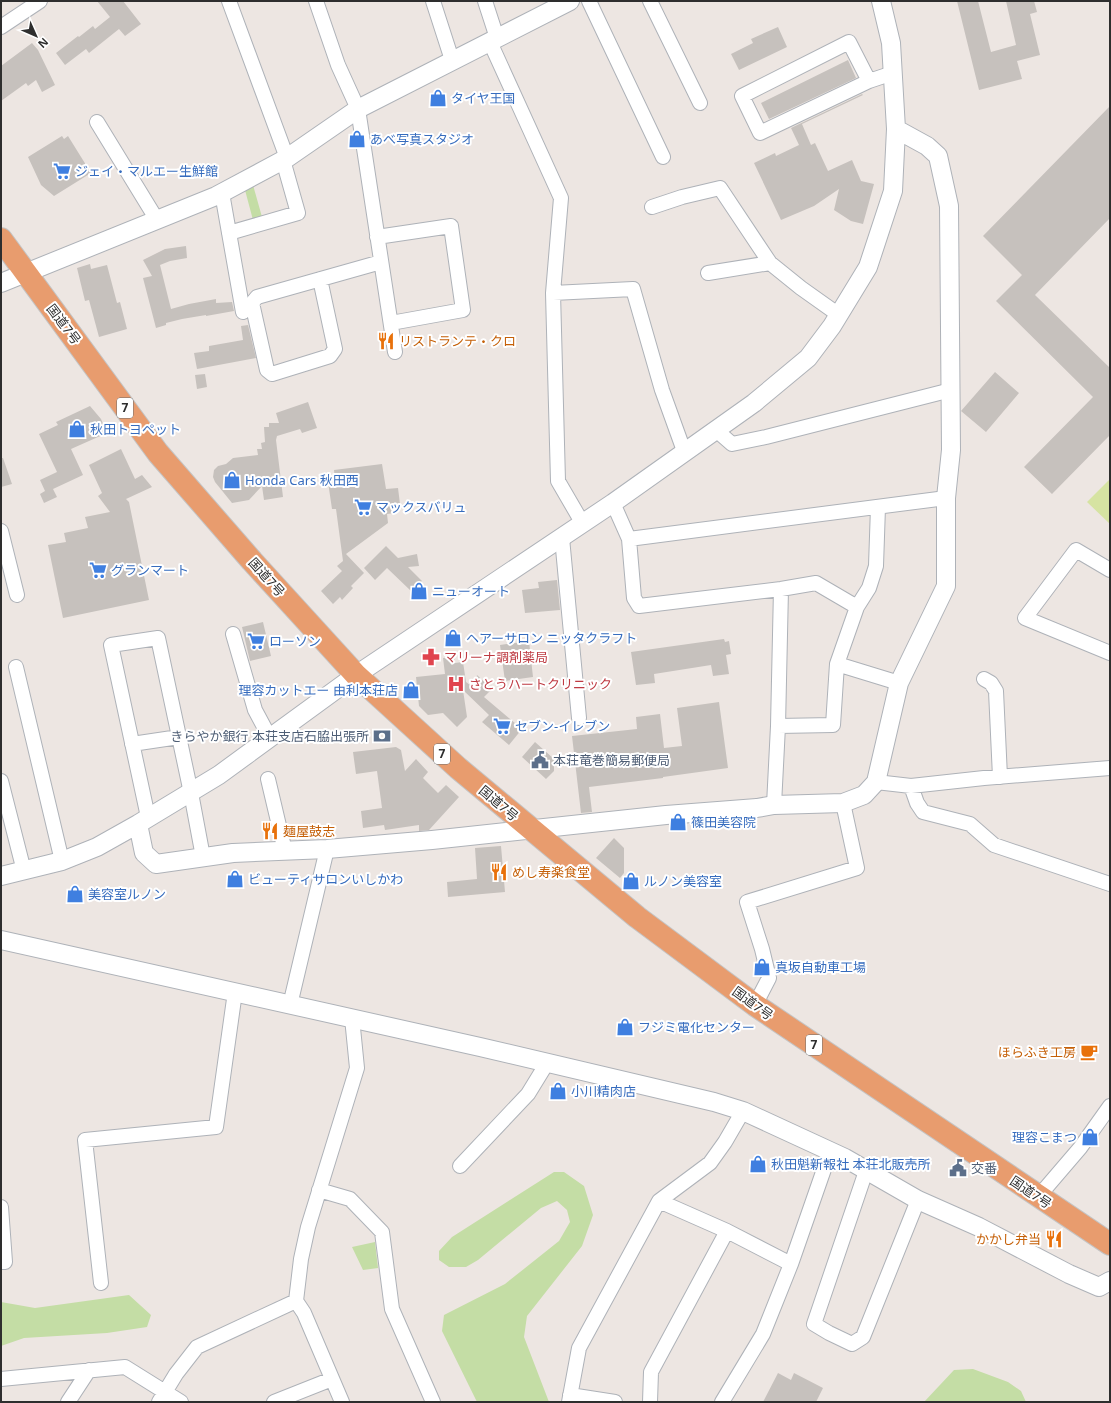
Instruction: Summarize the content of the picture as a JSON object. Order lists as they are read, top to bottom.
{
  "streets": {
    "highway": ["国道7号", "7"]
  },
  "places": {
    "shop": [
      "タイヤ王国",
      "あべ写真スタジオ",
      "秋田トヨペット",
      "Honda Cars 秋田西",
      "ニューオート",
      "ヘアーサロン ニッタクラフト",
      "理容カットエー 由利本荘店",
      "篠田美容院",
      "ビューティサロンいしかわ",
      "ルノン美容室",
      "美容室ルノン",
      "真坂自動車工場",
      "フジミ電化センター",
      "小川精肉店",
      "理容こまつ",
      "秋田魁新報社 本荘北販売所"
    ],
    "supermarket": [
      "ジェイ・マルエー生鮮館",
      "マックスバリュ",
      "グランマート",
      "ローソン",
      "セブン-イレブン"
    ],
    "restaurant": [
      "リストランテ・クロ",
      "麺屋鼓志",
      "めし寿楽食堂",
      "かかし弁当"
    ],
    "pharmacy": ["マリーナ調剤薬局"],
    "hospital": ["さとうハートクリニック"],
    "bank": ["きらやか銀行 本荘支店石脇出張所"],
    "public building": ["本荘竜巻簡易郵便局", "交番"],
    "cafe": ["ほらふき工房"]
  },
  "north": "bottom right"
}
